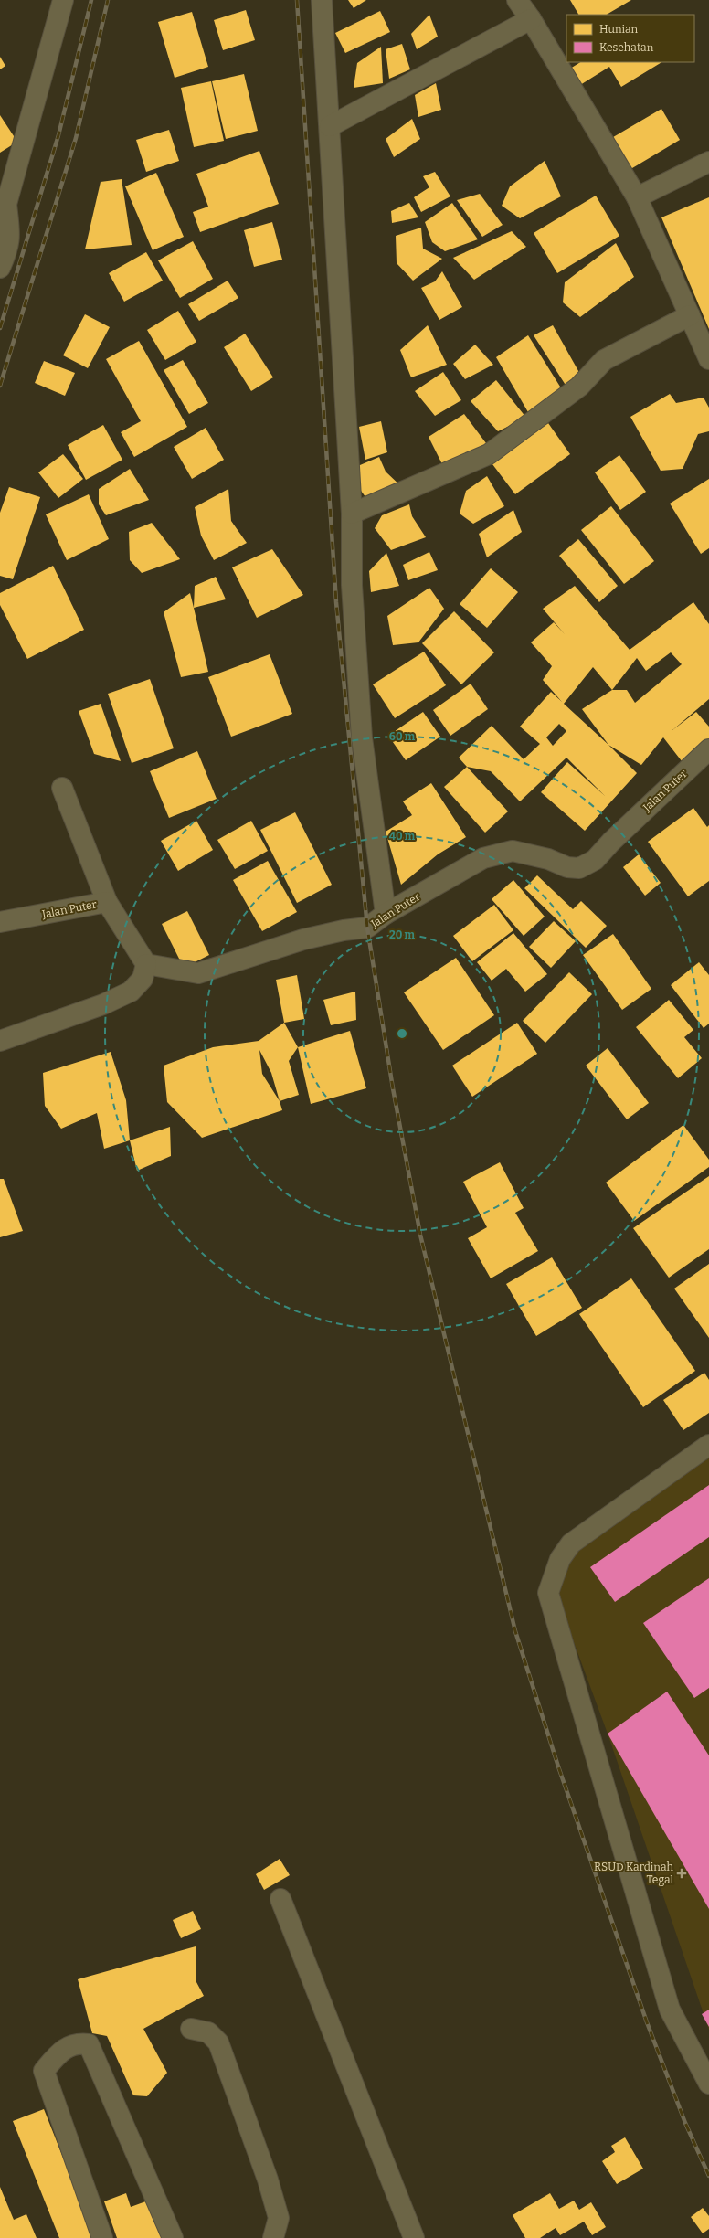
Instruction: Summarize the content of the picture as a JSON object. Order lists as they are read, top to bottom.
{
  "streets": {
    "street": ["Jalan Puter"]
  },
  "places": {
    "health": ["RSUD Kardinah Tegal"]
  },
  "legend": ["Hunian", "Kesehatan"],
  "rings": ["60 m", "40 m", "20 m"]
}
